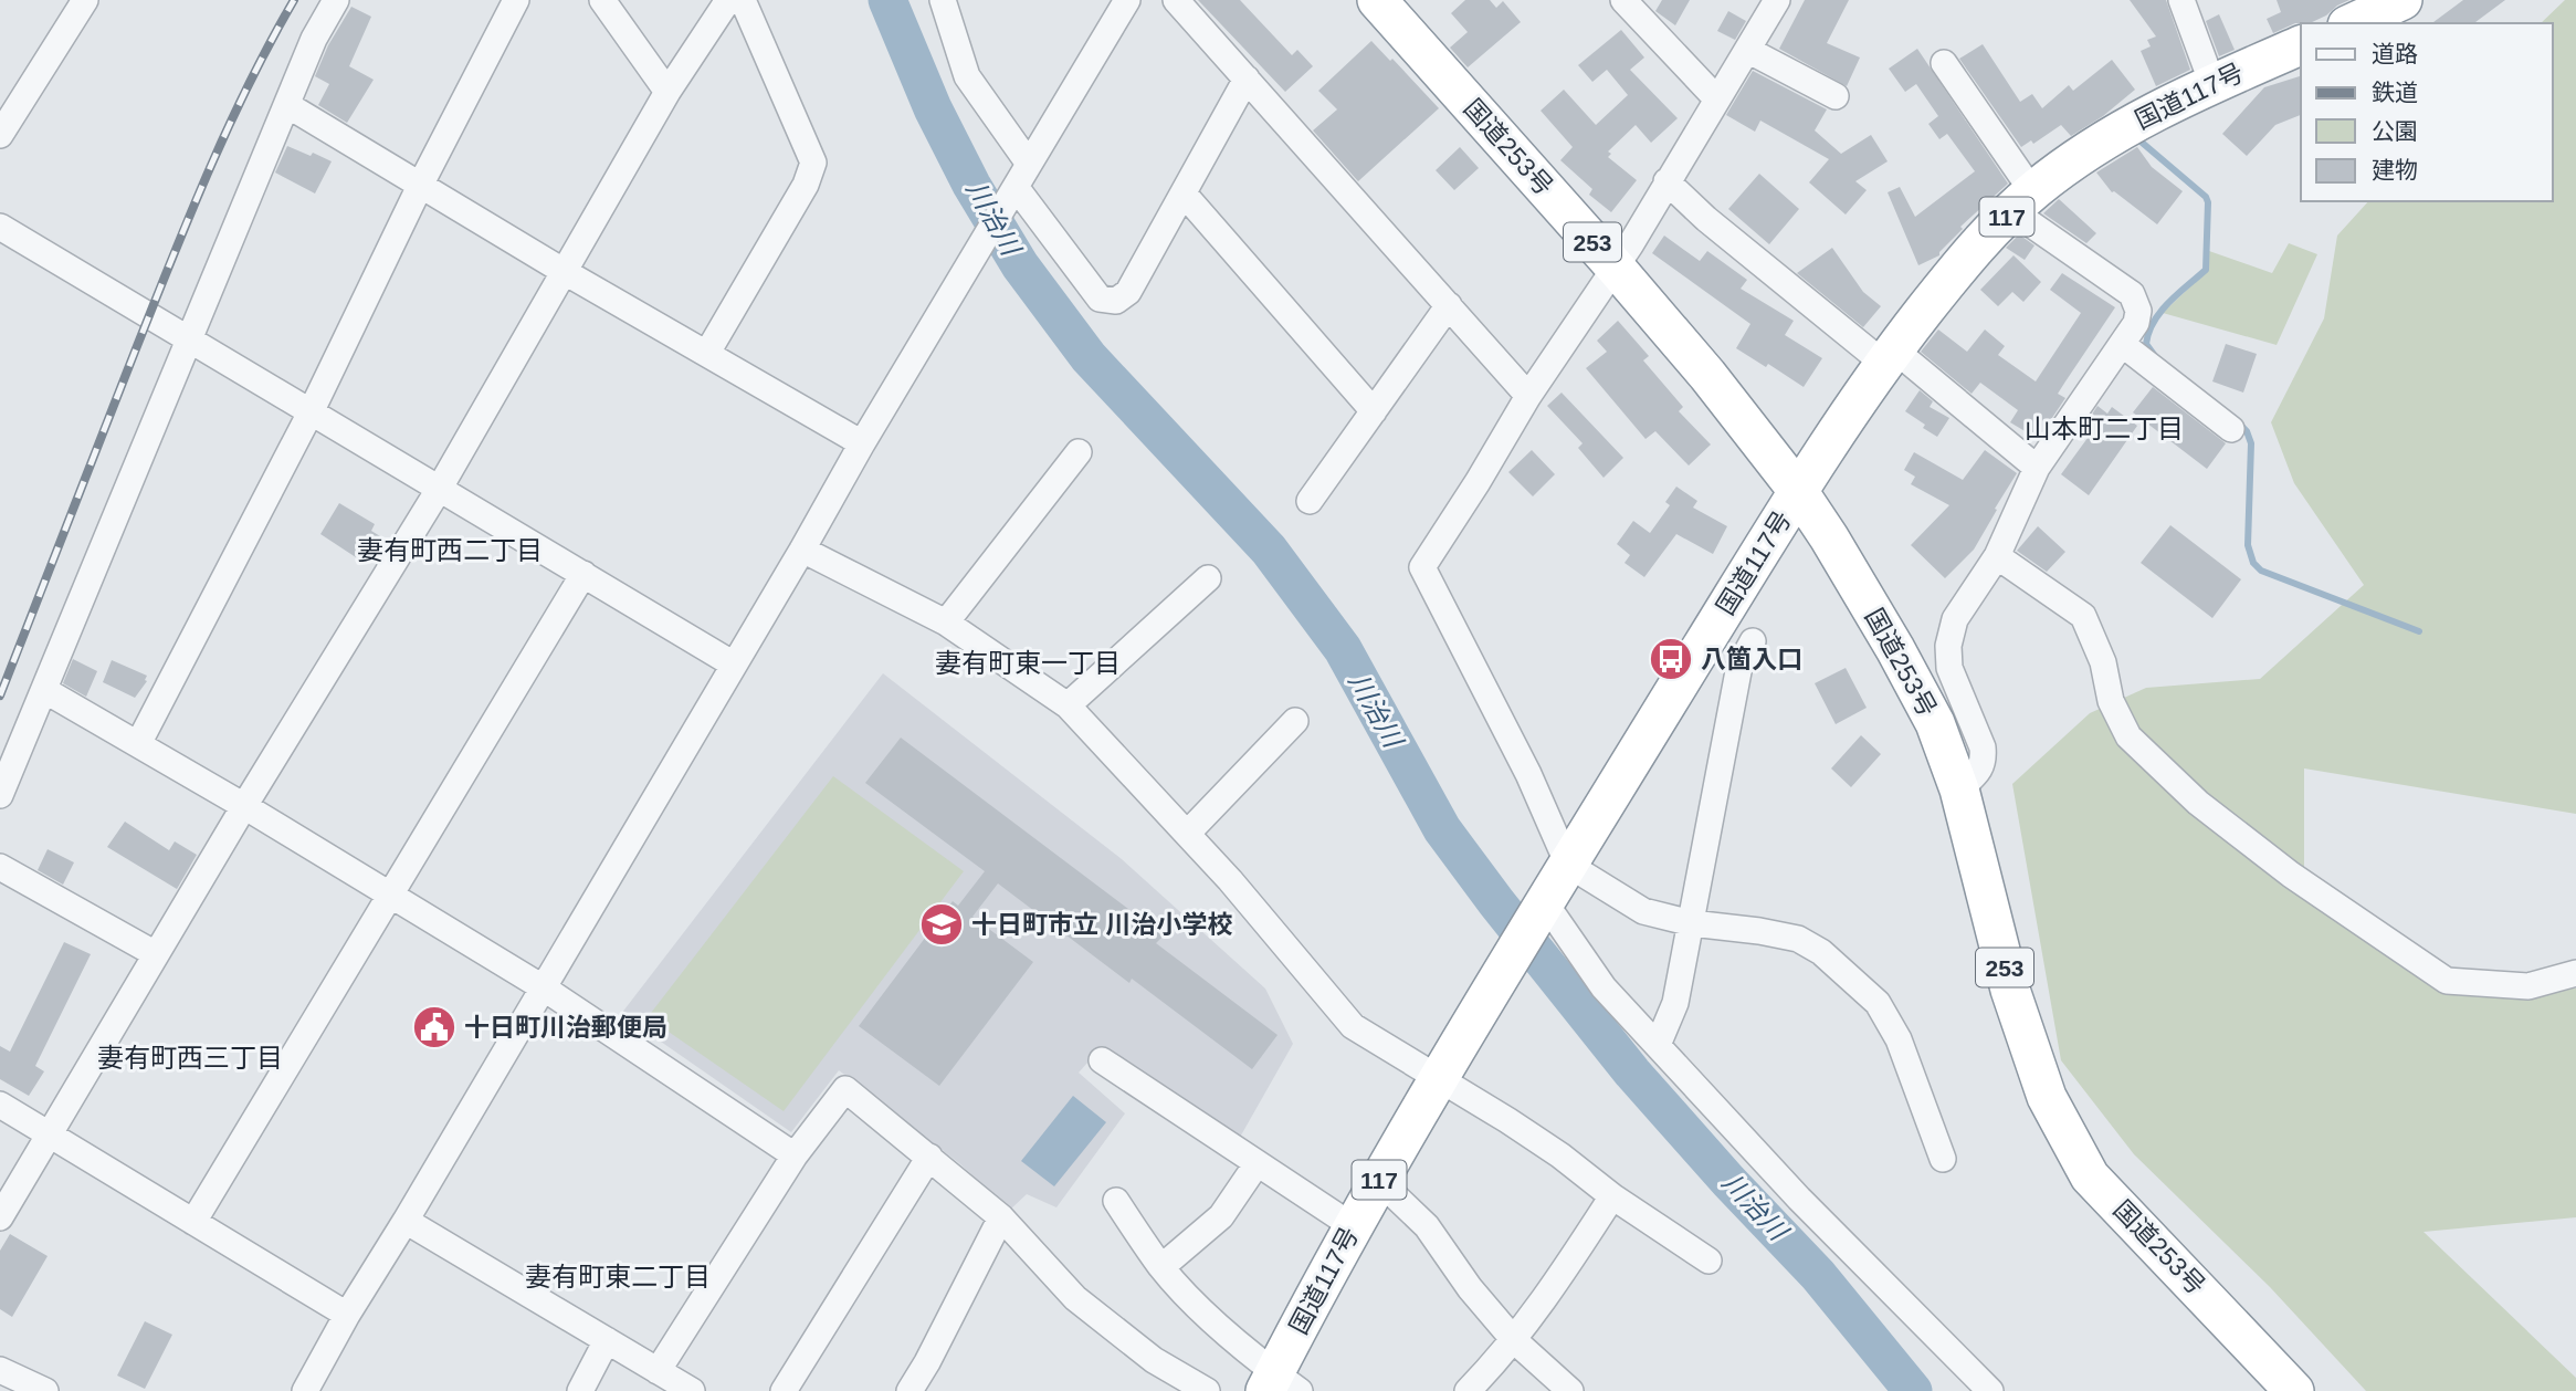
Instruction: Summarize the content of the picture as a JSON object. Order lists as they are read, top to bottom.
{
  "streets": {
    "highway": [
      "国道117号",
      "国道253号",
      "117",
      "253"
    ]
  },
  "crossings": [
    ["国道117号", "国道253号"]
  ],
  "districts": [
    "山本町二丁目",
    "妻有町西二丁目",
    "妻有町東一丁目",
    "妻有町西三丁目",
    "妻有町東二丁目"
  ],
  "water": ["川治川"],
  "places": {
    "bus stop": ["八箇入口"],
    "school or university": ["十日町市立 川治小学校"],
    "public building": ["十日町川治郵便局"]
  },
  "legend": [
    "道路",
    "鉄道",
    "公園",
    "建物"
  ]
}
